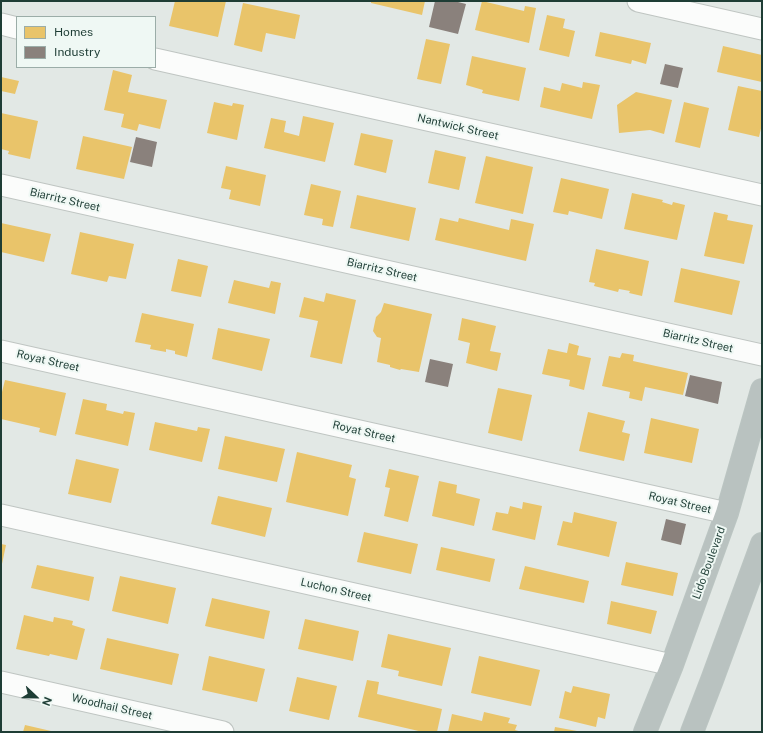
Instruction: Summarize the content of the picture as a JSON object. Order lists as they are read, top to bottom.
{
  "streets": {
    "highway": ["Lido Boulevard"],
    "street": [
      "Nantwick Street",
      "Biarritz Street",
      "Royat Street",
      "Luchon Street",
      "Woodhail Street"
    ]
  },
  "crossings": [
    ["Royat Street", "Lido Boulevard"],
    ["Lido Boulevard", "Luchon Street"]
  ],
  "legend": ["Homes", "Industry"],
  "north": "right"
}
